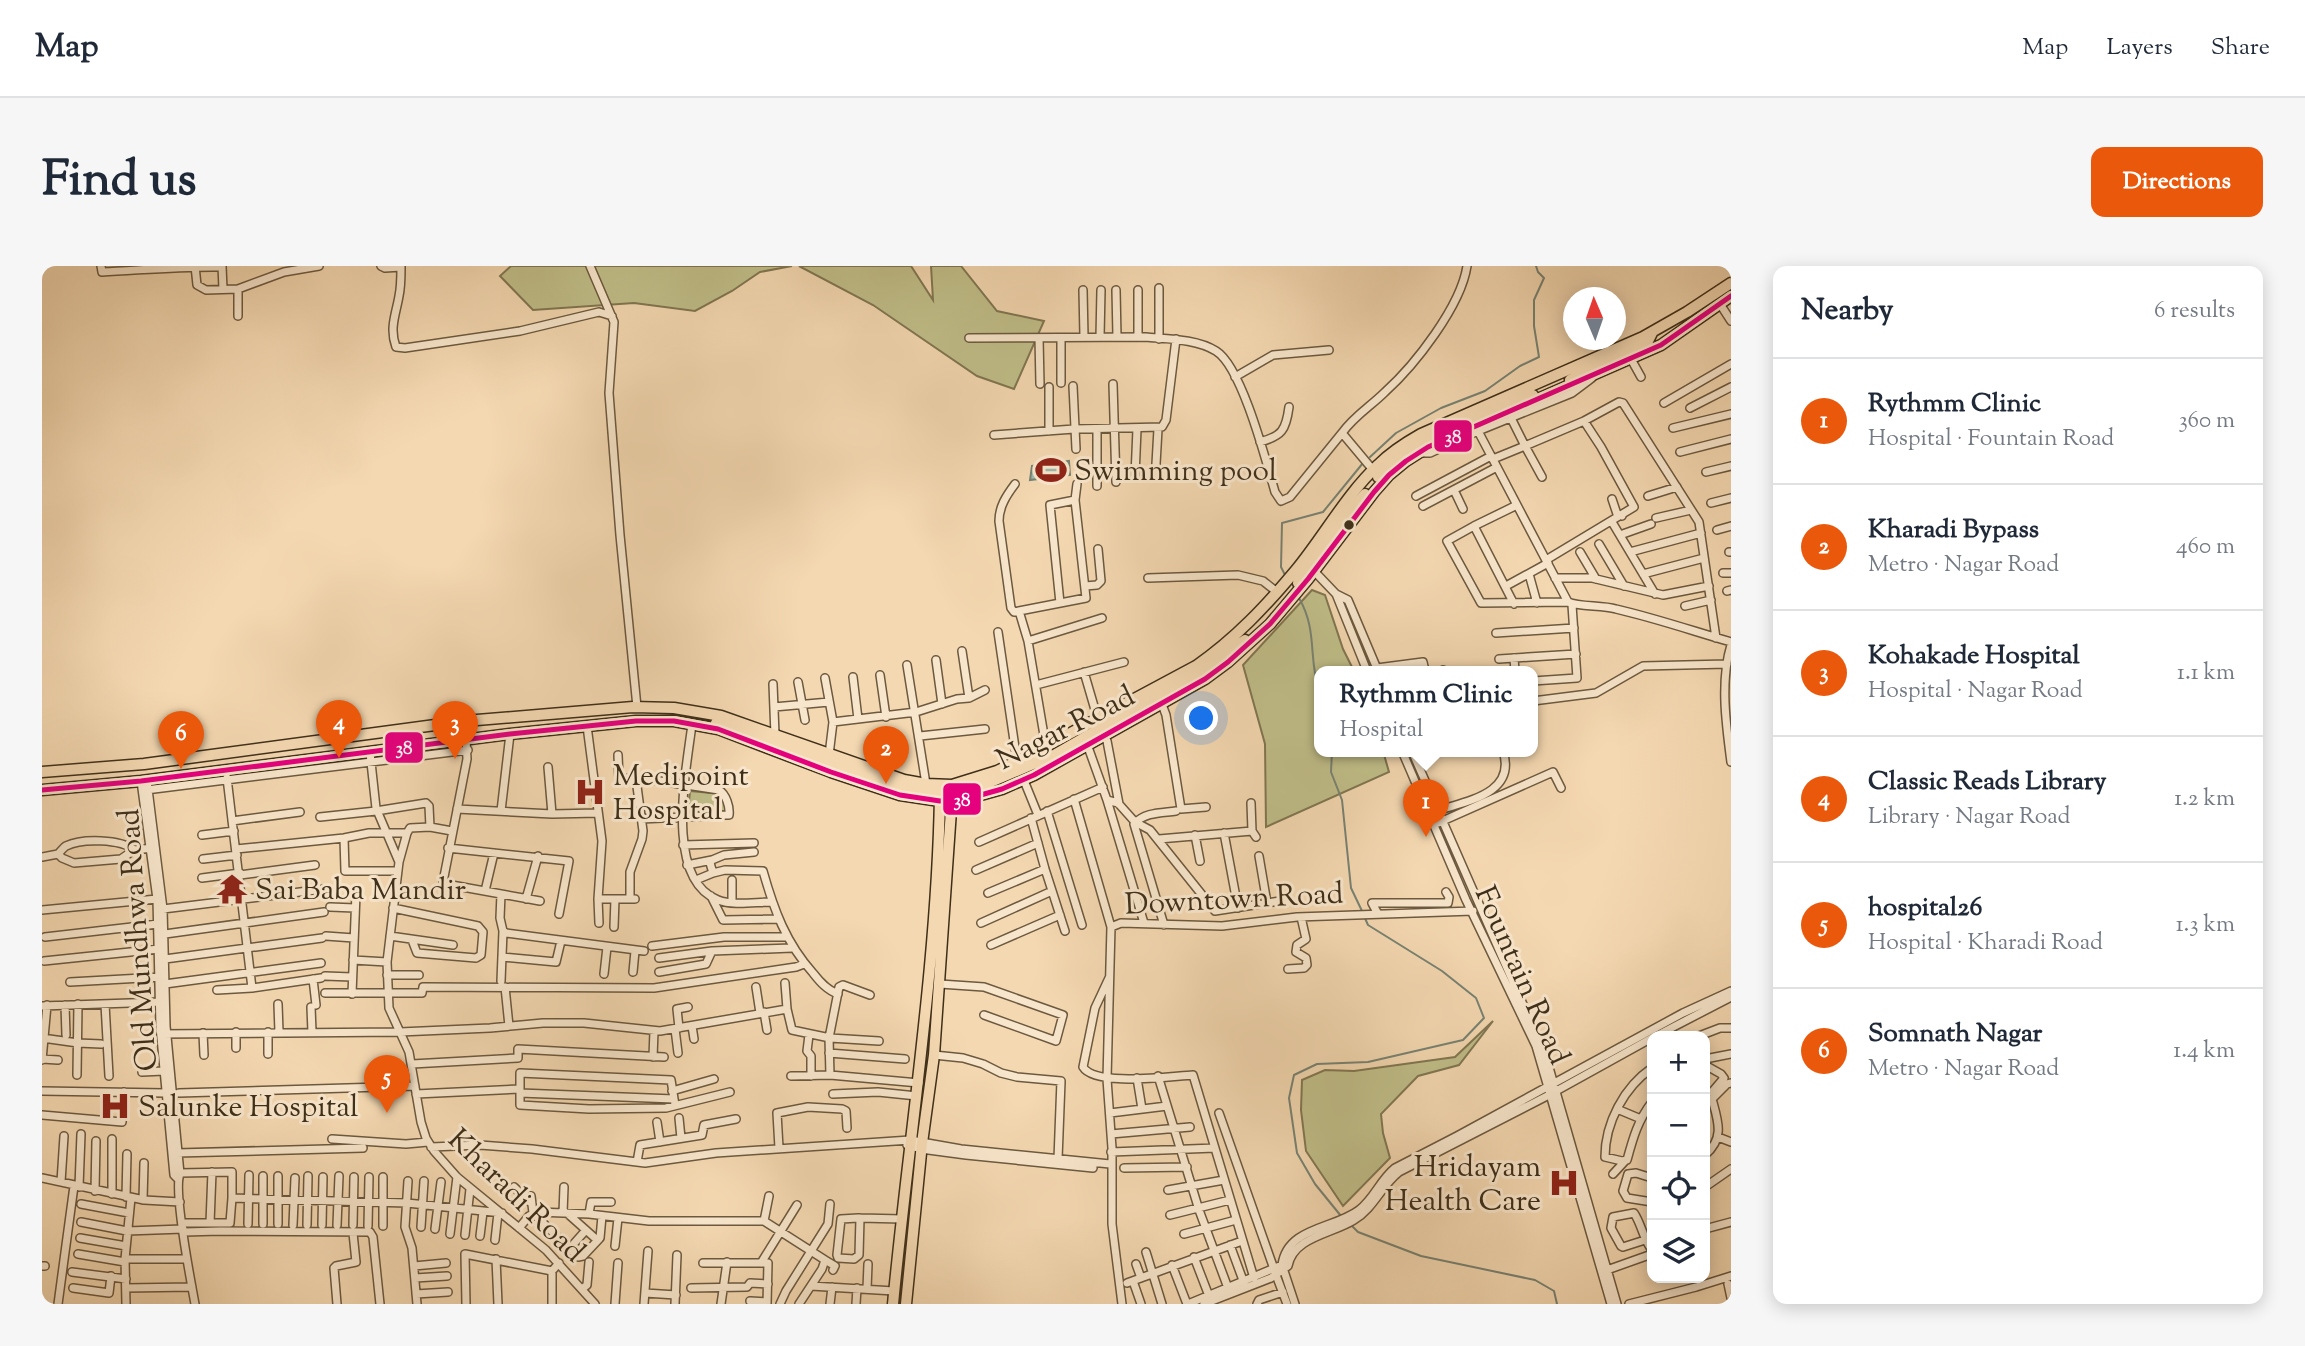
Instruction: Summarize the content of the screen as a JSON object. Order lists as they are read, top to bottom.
{
  "streets": {
    "highway": ["Nagar Road"],
    "street": [
      "Downtown Road",
      "Old Mundhwa Road",
      "Fountain Road",
      "Kharadi Road"
    ]
  },
  "crossings": [
    ["Nagar Road", "Old Mundhwa Road"],
    ["Downtown Road", "Fountain Road"]
  ],
  "places": {
    "sports": ["Swimming pool"],
    "hospital": ["Medipoint Hospital", "Salunke Hospital", "Hridayam Health Care"],
    "temple": ["Sai Baba Mandir"]
  },
  "lines": ["transit line 38"],
  "north": "top",
  "page": {
    "header": "Map",
    "nav": ["Map", "Layers", "Share"],
    "title": "Find us",
    "buttons": "Directions",
    "heading": ["Nearby", "6 results"],
    "list": [
      {
        "mark": "1",
        "name": "Rythmm Clinic",
        "note": "Hospital · Fountain Road",
        "value": "360 m"
      },
      {
        "mark": "2",
        "name": "Kharadi Bypass",
        "note": "Metro · Nagar Road",
        "value": "460 m"
      },
      {
        "mark": "3",
        "name": "Kohakade Hospital",
        "note": "Hospital · Nagar Road",
        "value": "1.1 km"
      },
      {
        "mark": "4",
        "name": "Classic Reads Library",
        "note": "Library · Nagar Road",
        "value": "1.2 km"
      },
      {
        "mark": "5",
        "name": "hospital26",
        "note": "Hospital · Kharadi Road",
        "value": "1.3 km"
      },
      {
        "mark": "6",
        "name": "Somnath Nagar",
        "note": "Metro · Nagar Road",
        "value": "1.4 km"
      }
    ],
    "popup": ["Rythmm Clinic", "Hospital"],
    "pins": [
      "4",
      "3",
      "6",
      "2",
      "1",
      "5"
    ],
    "map_buttons": ["+", "−"]
  }
}
